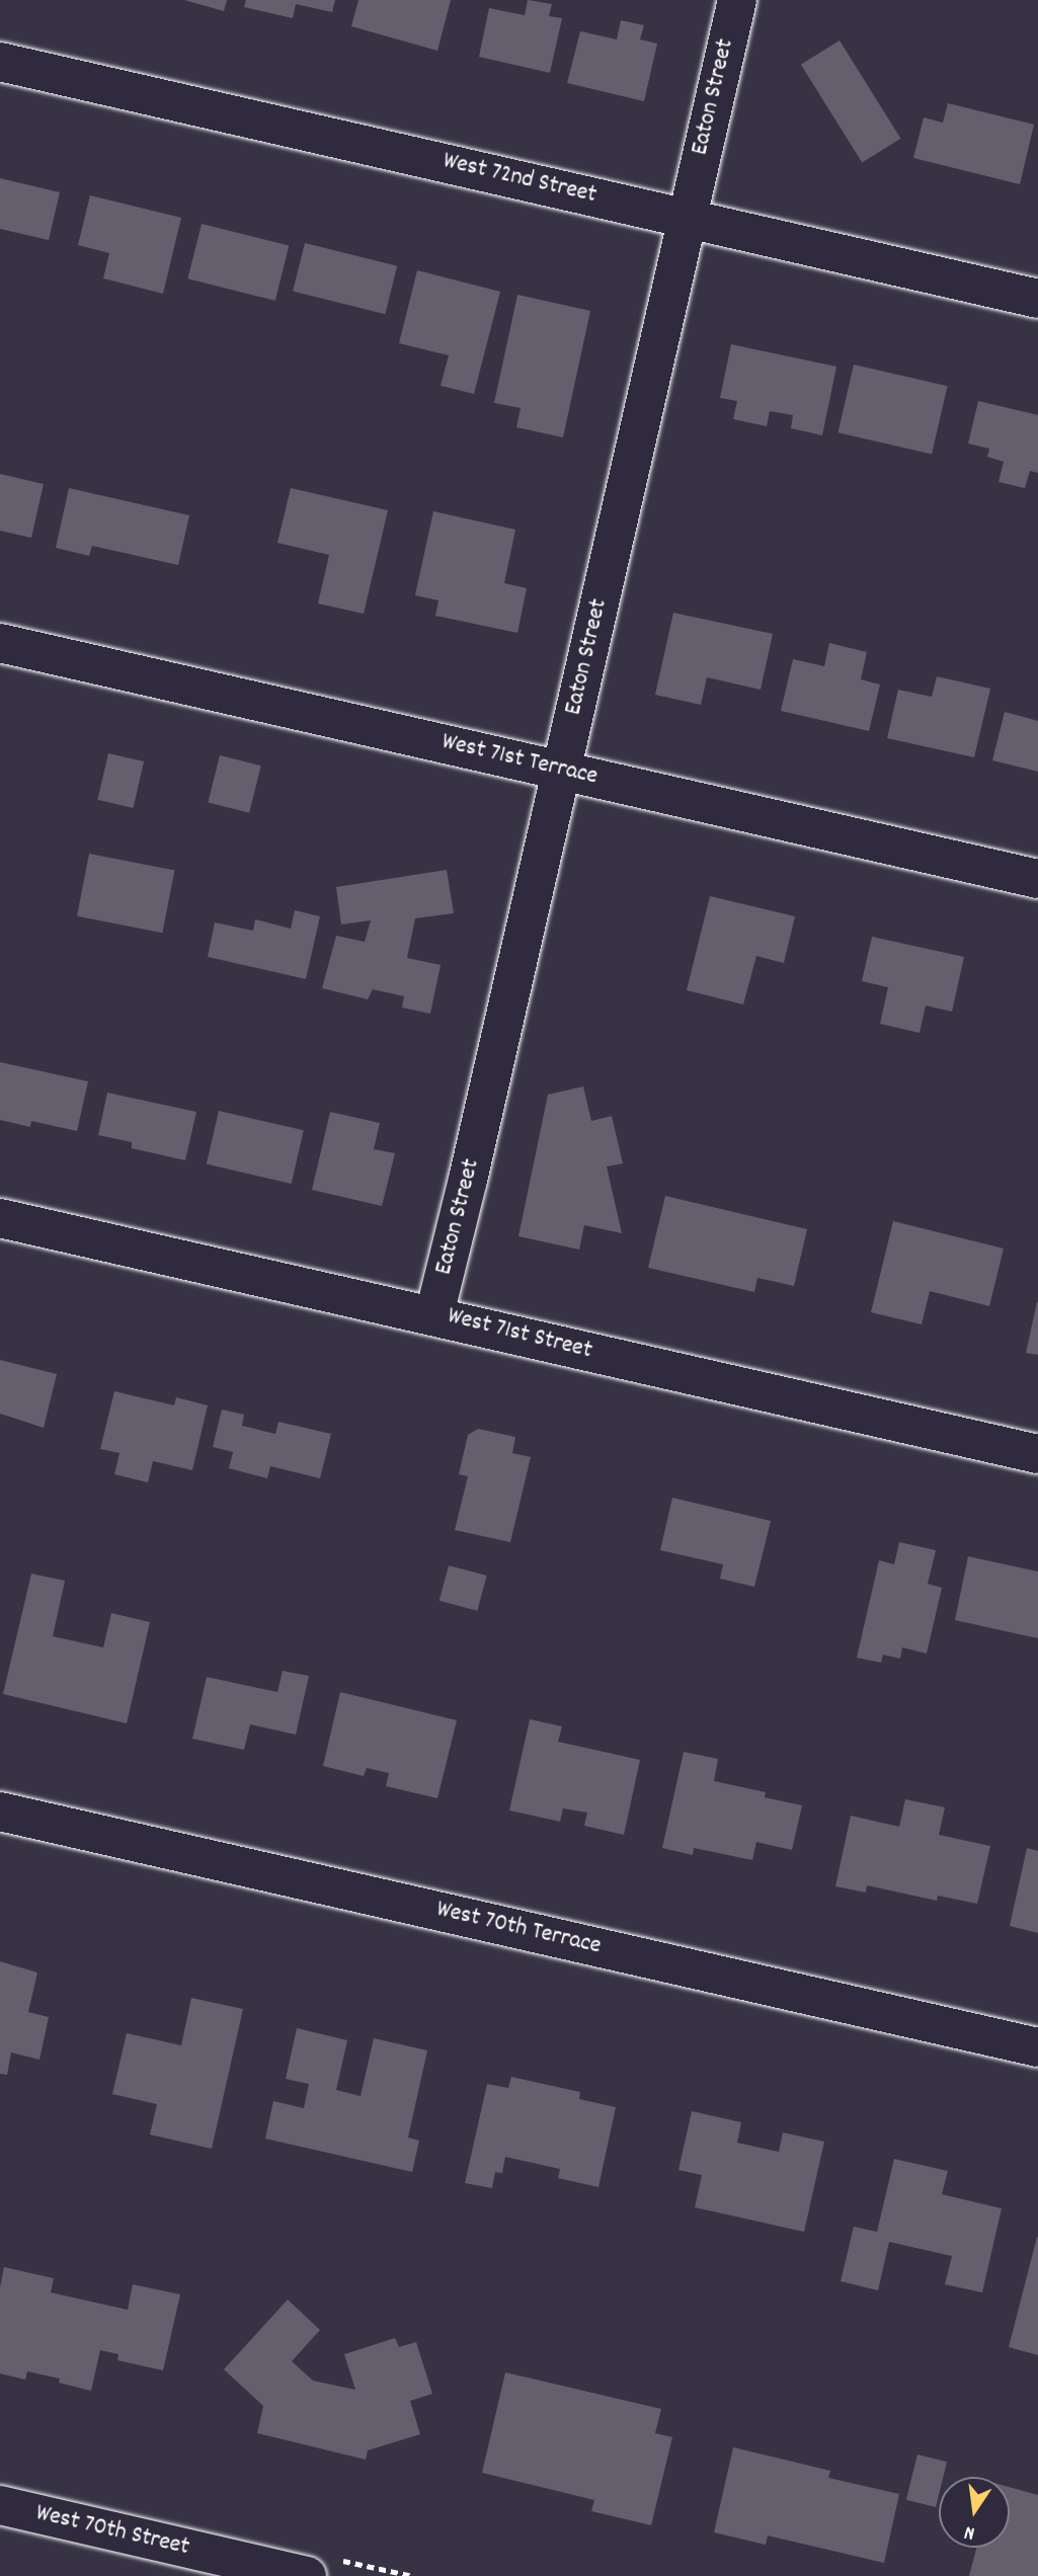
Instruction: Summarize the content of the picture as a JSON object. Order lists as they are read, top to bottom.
{
  "streets": {
    "street": [
      "Eaton Street",
      "West 72nd Street",
      "West 71st Terrace",
      "West 71st Street",
      "West 70th Terrace",
      "West 70th Street"
    ]
  },
  "crossings": [
    ["Eaton Street", "West 72nd Street"],
    ["Eaton Street", "West 71st Terrace"],
    ["Eaton Street", "West 71st Street"]
  ],
  "north": "bottom"
}
